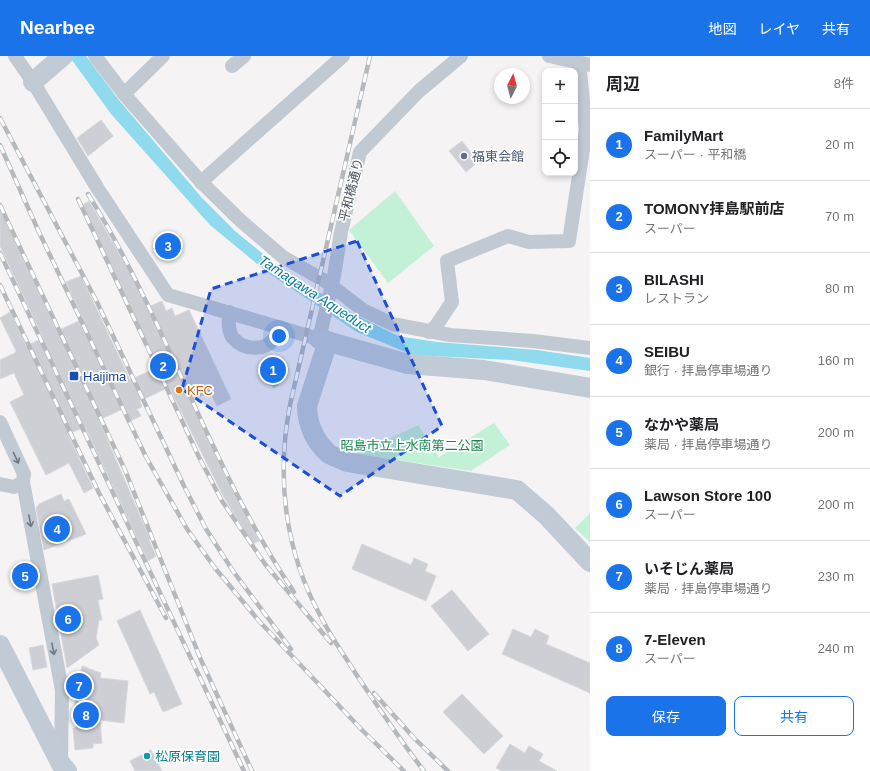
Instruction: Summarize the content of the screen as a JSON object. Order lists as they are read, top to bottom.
{
  "streets": {
    "street": ["平和橋通り"]
  },
  "water": ["Tamagawa Aqueduct"],
  "parks": ["昭島市立上水南第二公園"],
  "places": {
    "other": ["福東会館", "KFC", "松原保育園"],
    "transit": ["Haijima"]
  },
  "north": "top",
  "page": {
    "header": "Nearbee",
    "nav": ["地図", "レイヤ", "共有"],
    "heading": ["周辺", "8件"],
    "map_buttons": ["+", "−"],
    "list": [
      {
        "mark": "1",
        "name": "FamilyMart",
        "note": "スーパー · 平和橋",
        "value": "20 m"
      },
      {
        "mark": "2",
        "name": "TOMONY拝島駅前店",
        "note": "スーパー",
        "value": "70 m"
      },
      {
        "mark": "3",
        "name": "BILASHI",
        "note": "レストラン",
        "value": "80 m"
      },
      {
        "mark": "4",
        "name": "SEIBU",
        "note": "銀行 · 拝島停車場通り",
        "value": "160 m"
      },
      {
        "mark": "5",
        "name": "なかや薬局",
        "note": "薬局 · 拝島停車場通り",
        "value": "200 m"
      },
      {
        "mark": "6",
        "name": "Lawson Store 100",
        "note": "スーパー",
        "value": "200 m"
      },
      {
        "mark": "7",
        "name": "いそじん薬局",
        "note": "薬局 · 拝島停車場通り",
        "value": "230 m"
      },
      {
        "mark": "8",
        "name": "7-Eleven",
        "note": "スーパー",
        "value": "240 m"
      }
    ],
    "pins": [
      "3",
      "2",
      "1",
      "4",
      "5",
      "6",
      "7",
      "8"
    ],
    "buttons": ["保存", "共有"]
  }
}
